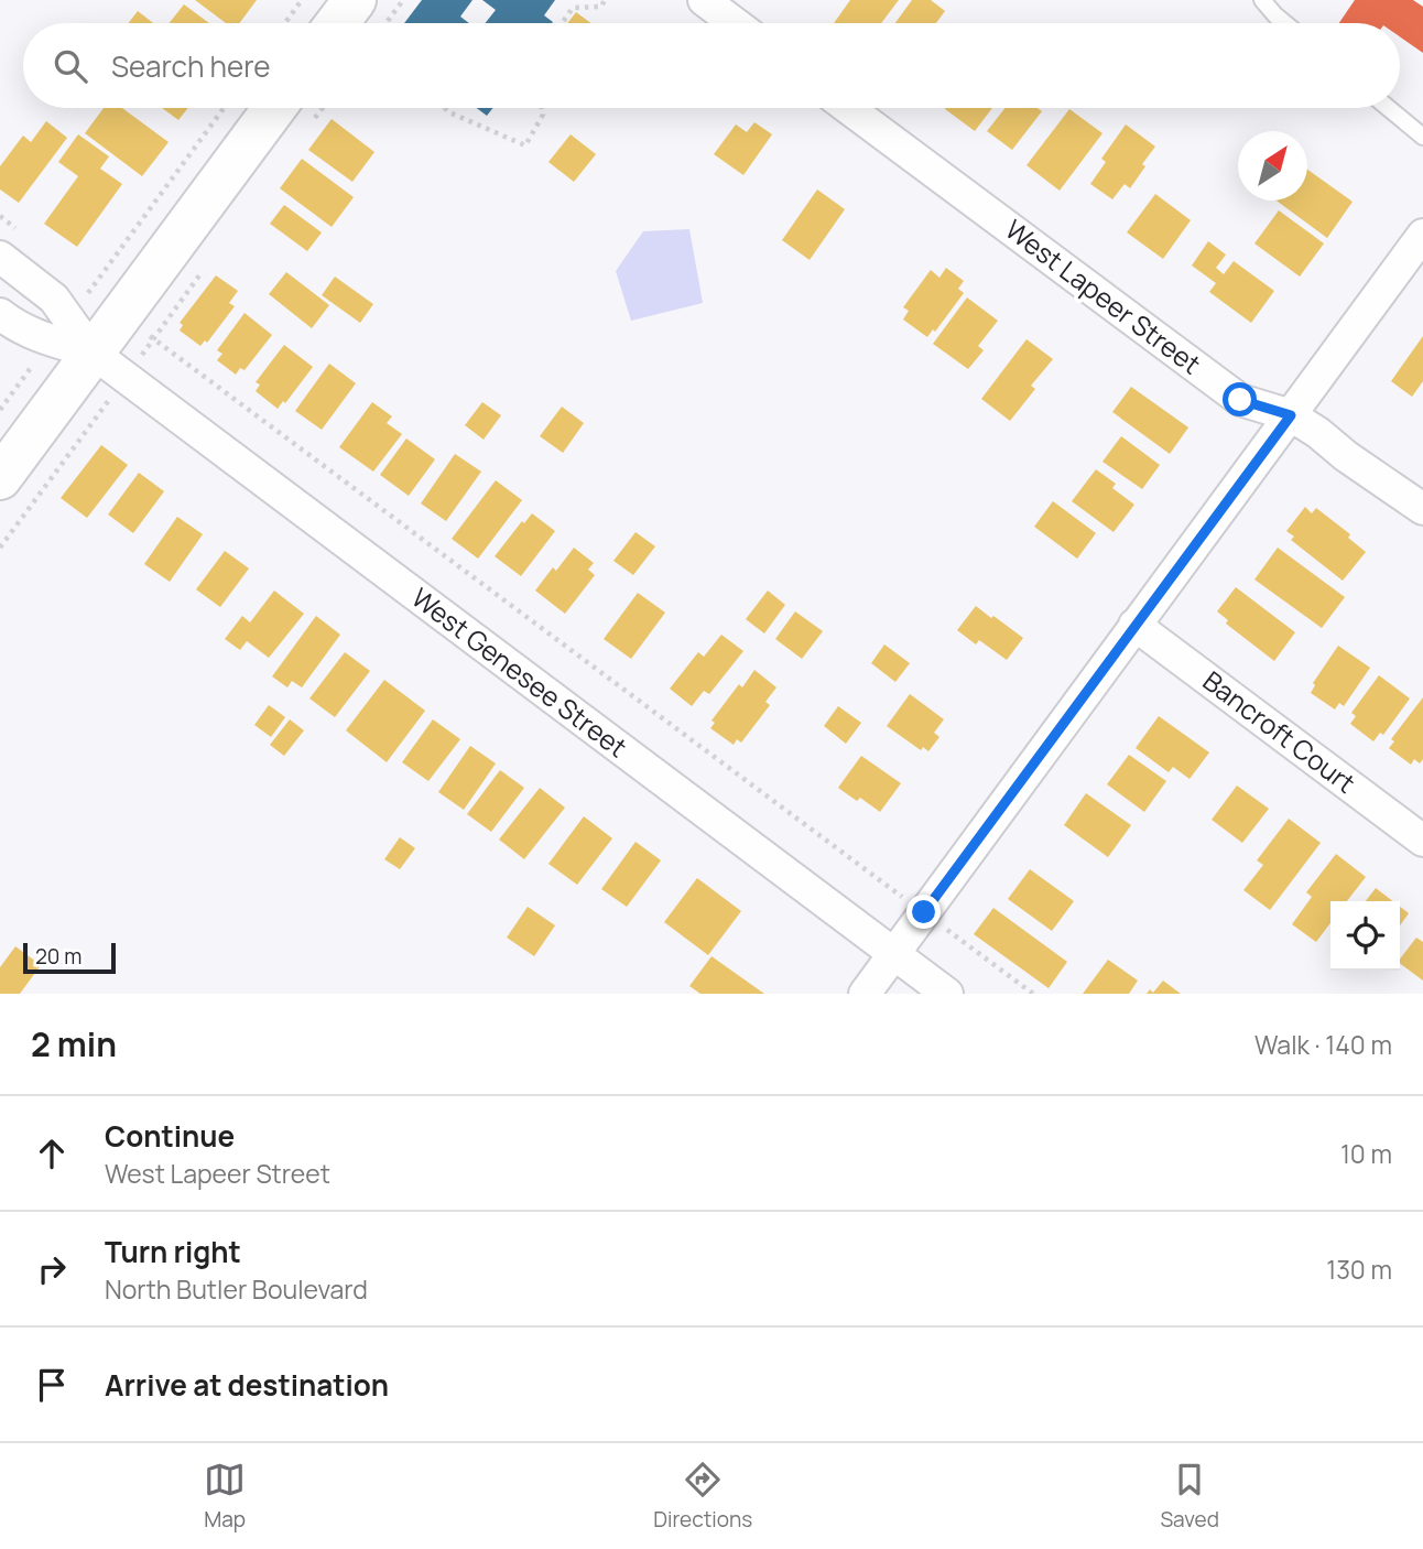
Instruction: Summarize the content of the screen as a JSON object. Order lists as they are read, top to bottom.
{
  "streets": {
    "street": ["West Lapeer Street", "West Genesee Street", "Bancroft Court"]
  },
  "scale_bar": "20 m",
  "north": "top right",
  "page": {
    "search": "Search here",
    "scale": "20 m",
    "heading": ["2 min", "Walk · 140 m"],
    "list": [
      ["Continue", "West Lapeer Street", "10 m"],
      ["Turn right", "North Butler Boulevard", "130 m"],
      "Arrive at destination"
    ],
    "nav": ["Map", "Directions", "Saved"]
  }
}
